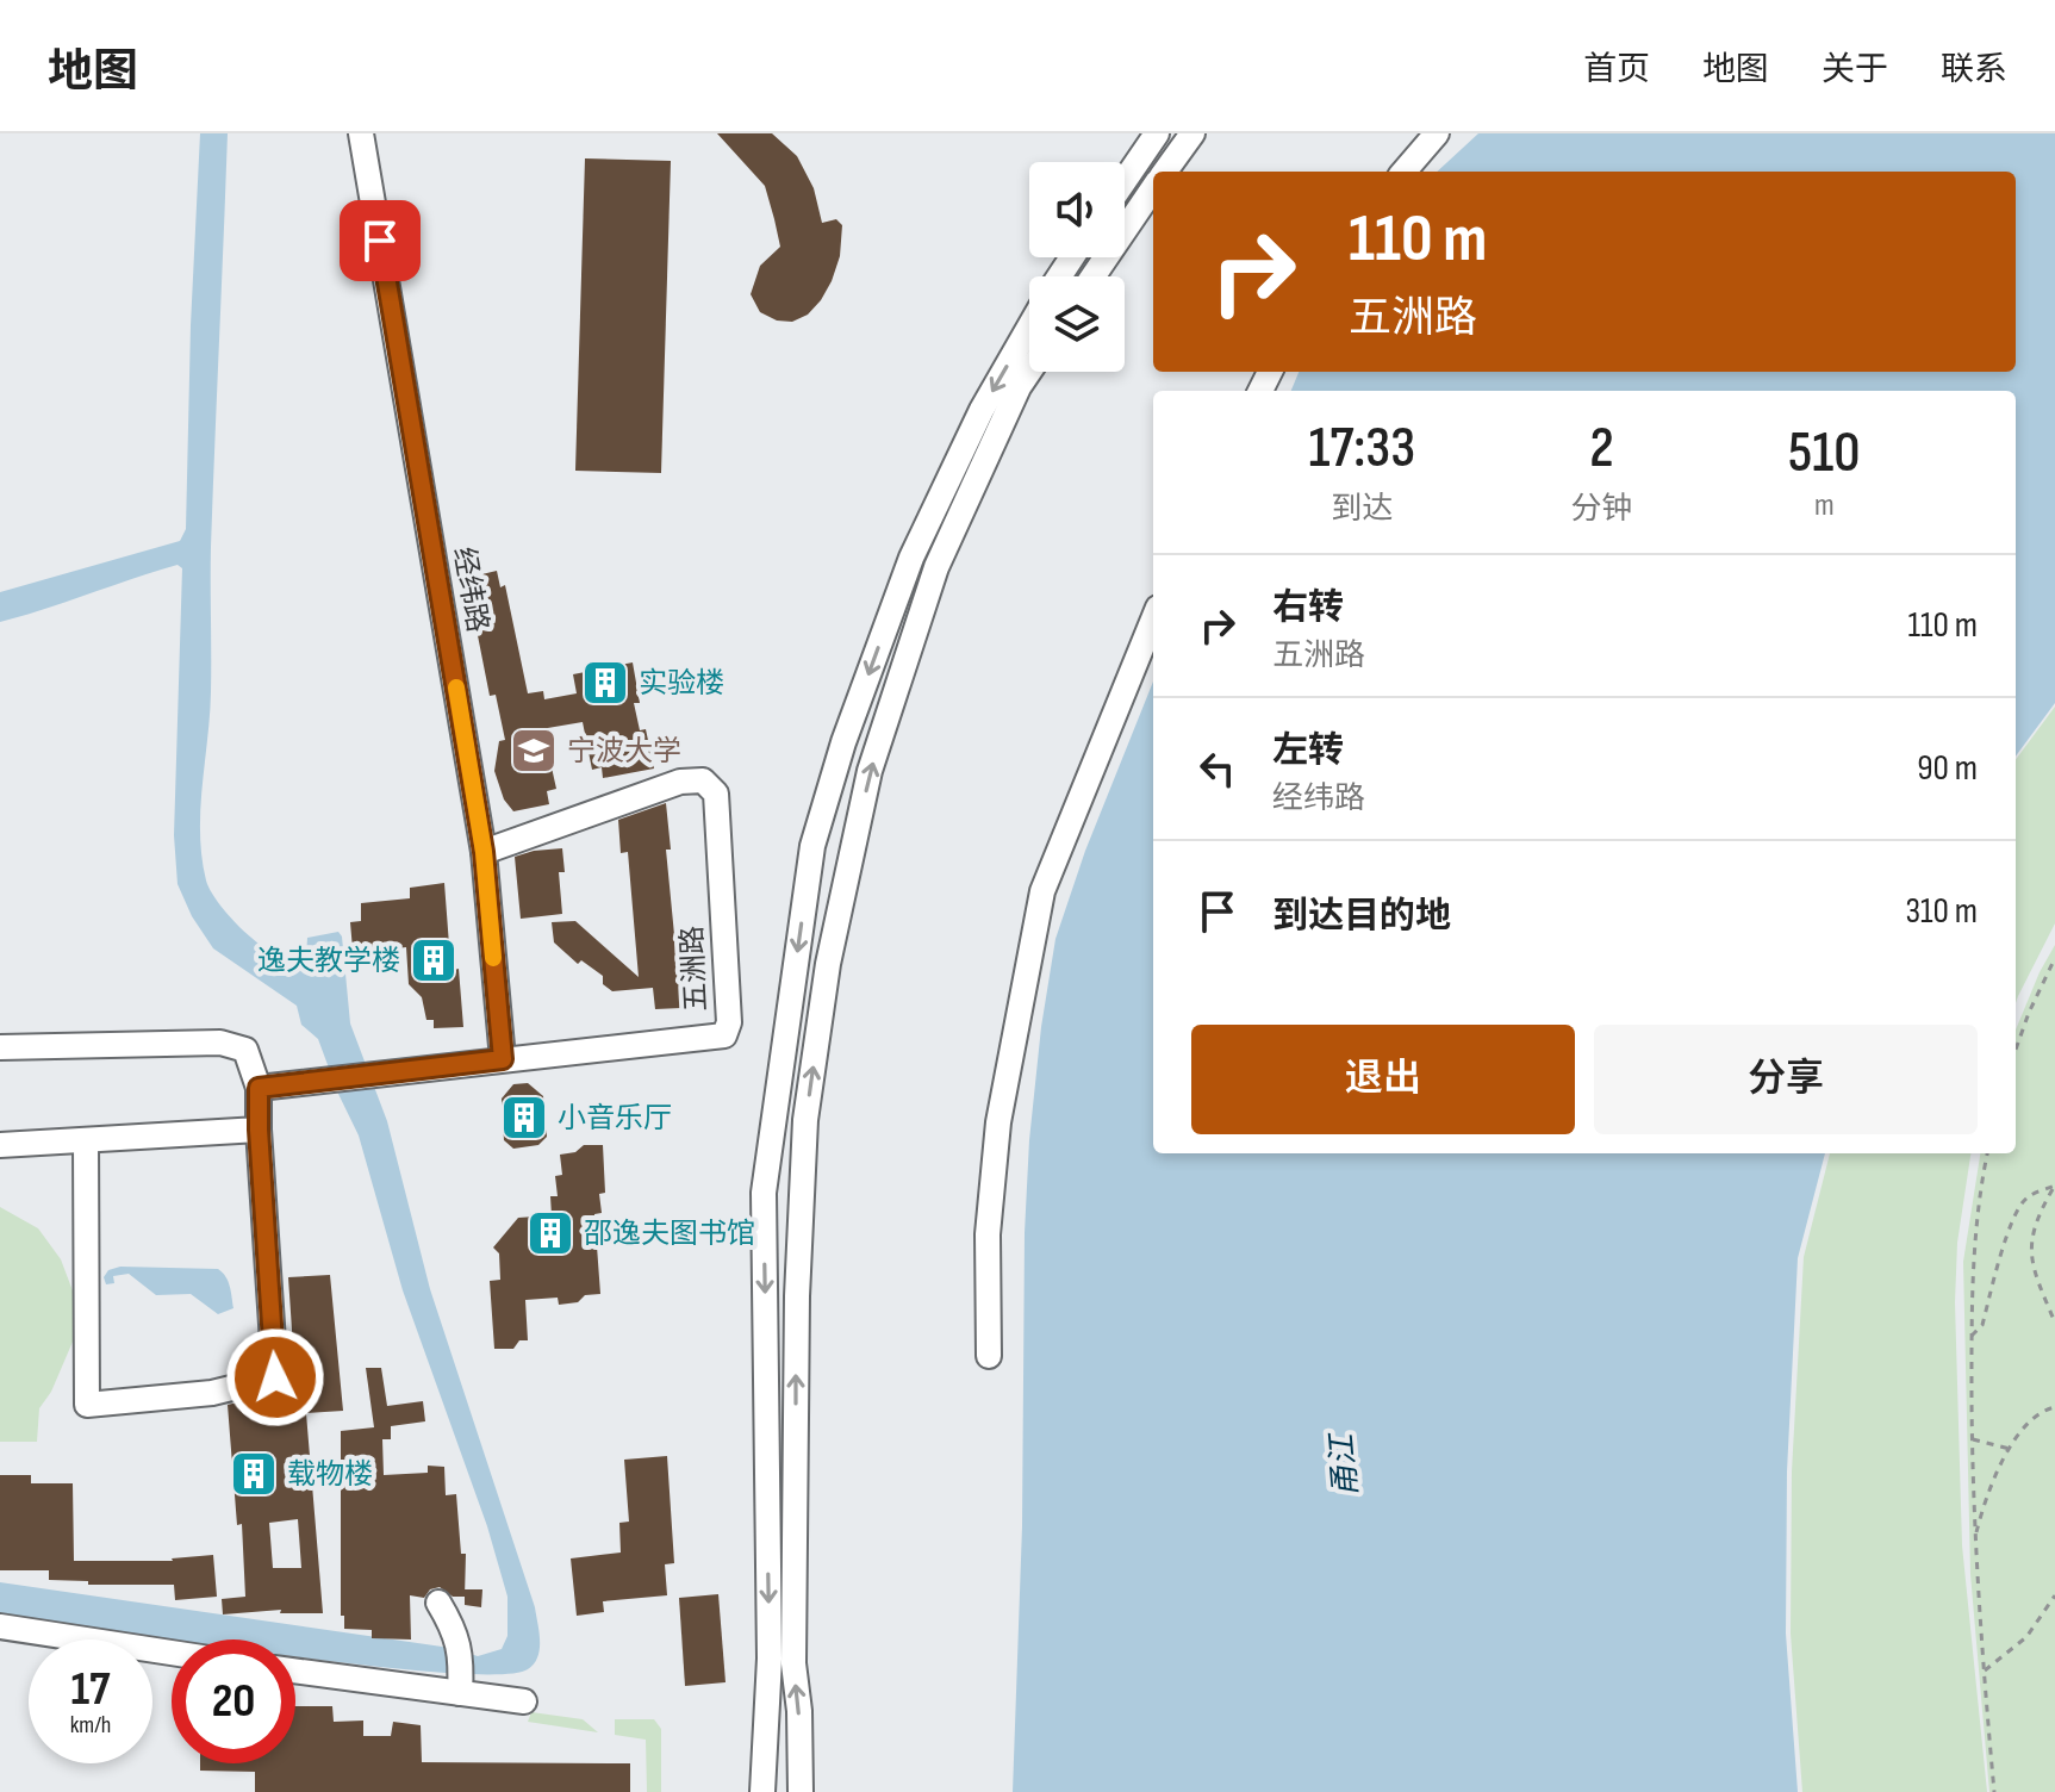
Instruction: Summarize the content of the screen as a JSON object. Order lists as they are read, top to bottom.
{
  "streets": {
    "street": ["经纬路", "五洲路"]
  },
  "crossings": [
    ["经纬路", "五洲路"]
  ],
  "water": ["甬江"],
  "places": {
    "building": [
      "实验楼",
      "逸夫教学楼",
      "小音乐厅",
      "邵逸夫图书馆",
      "载物楼"
    ],
    "school or university": ["宁波大学"]
  },
  "page": {
    "header": "地图",
    "nav": [
      "首页",
      "地图",
      "关于",
      "联系"
    ],
    "turn": ["110 m", "五洲路"],
    "eta": [
      "17:33",
      "到达",
      "2",
      "分钟",
      "510",
      "m"
    ],
    "list": [
      {
        "name": "右转",
        "note": "五洲路",
        "value": "110 m"
      },
      {
        "name": "左转",
        "note": "经纬路",
        "value": "90 m"
      },
      {
        "name": "到达目的地",
        "value": "310 m"
      }
    ],
    "buttons": ["退出", "分享"],
    "speed": "17 km/h",
    "limit": "20"
  }
}
